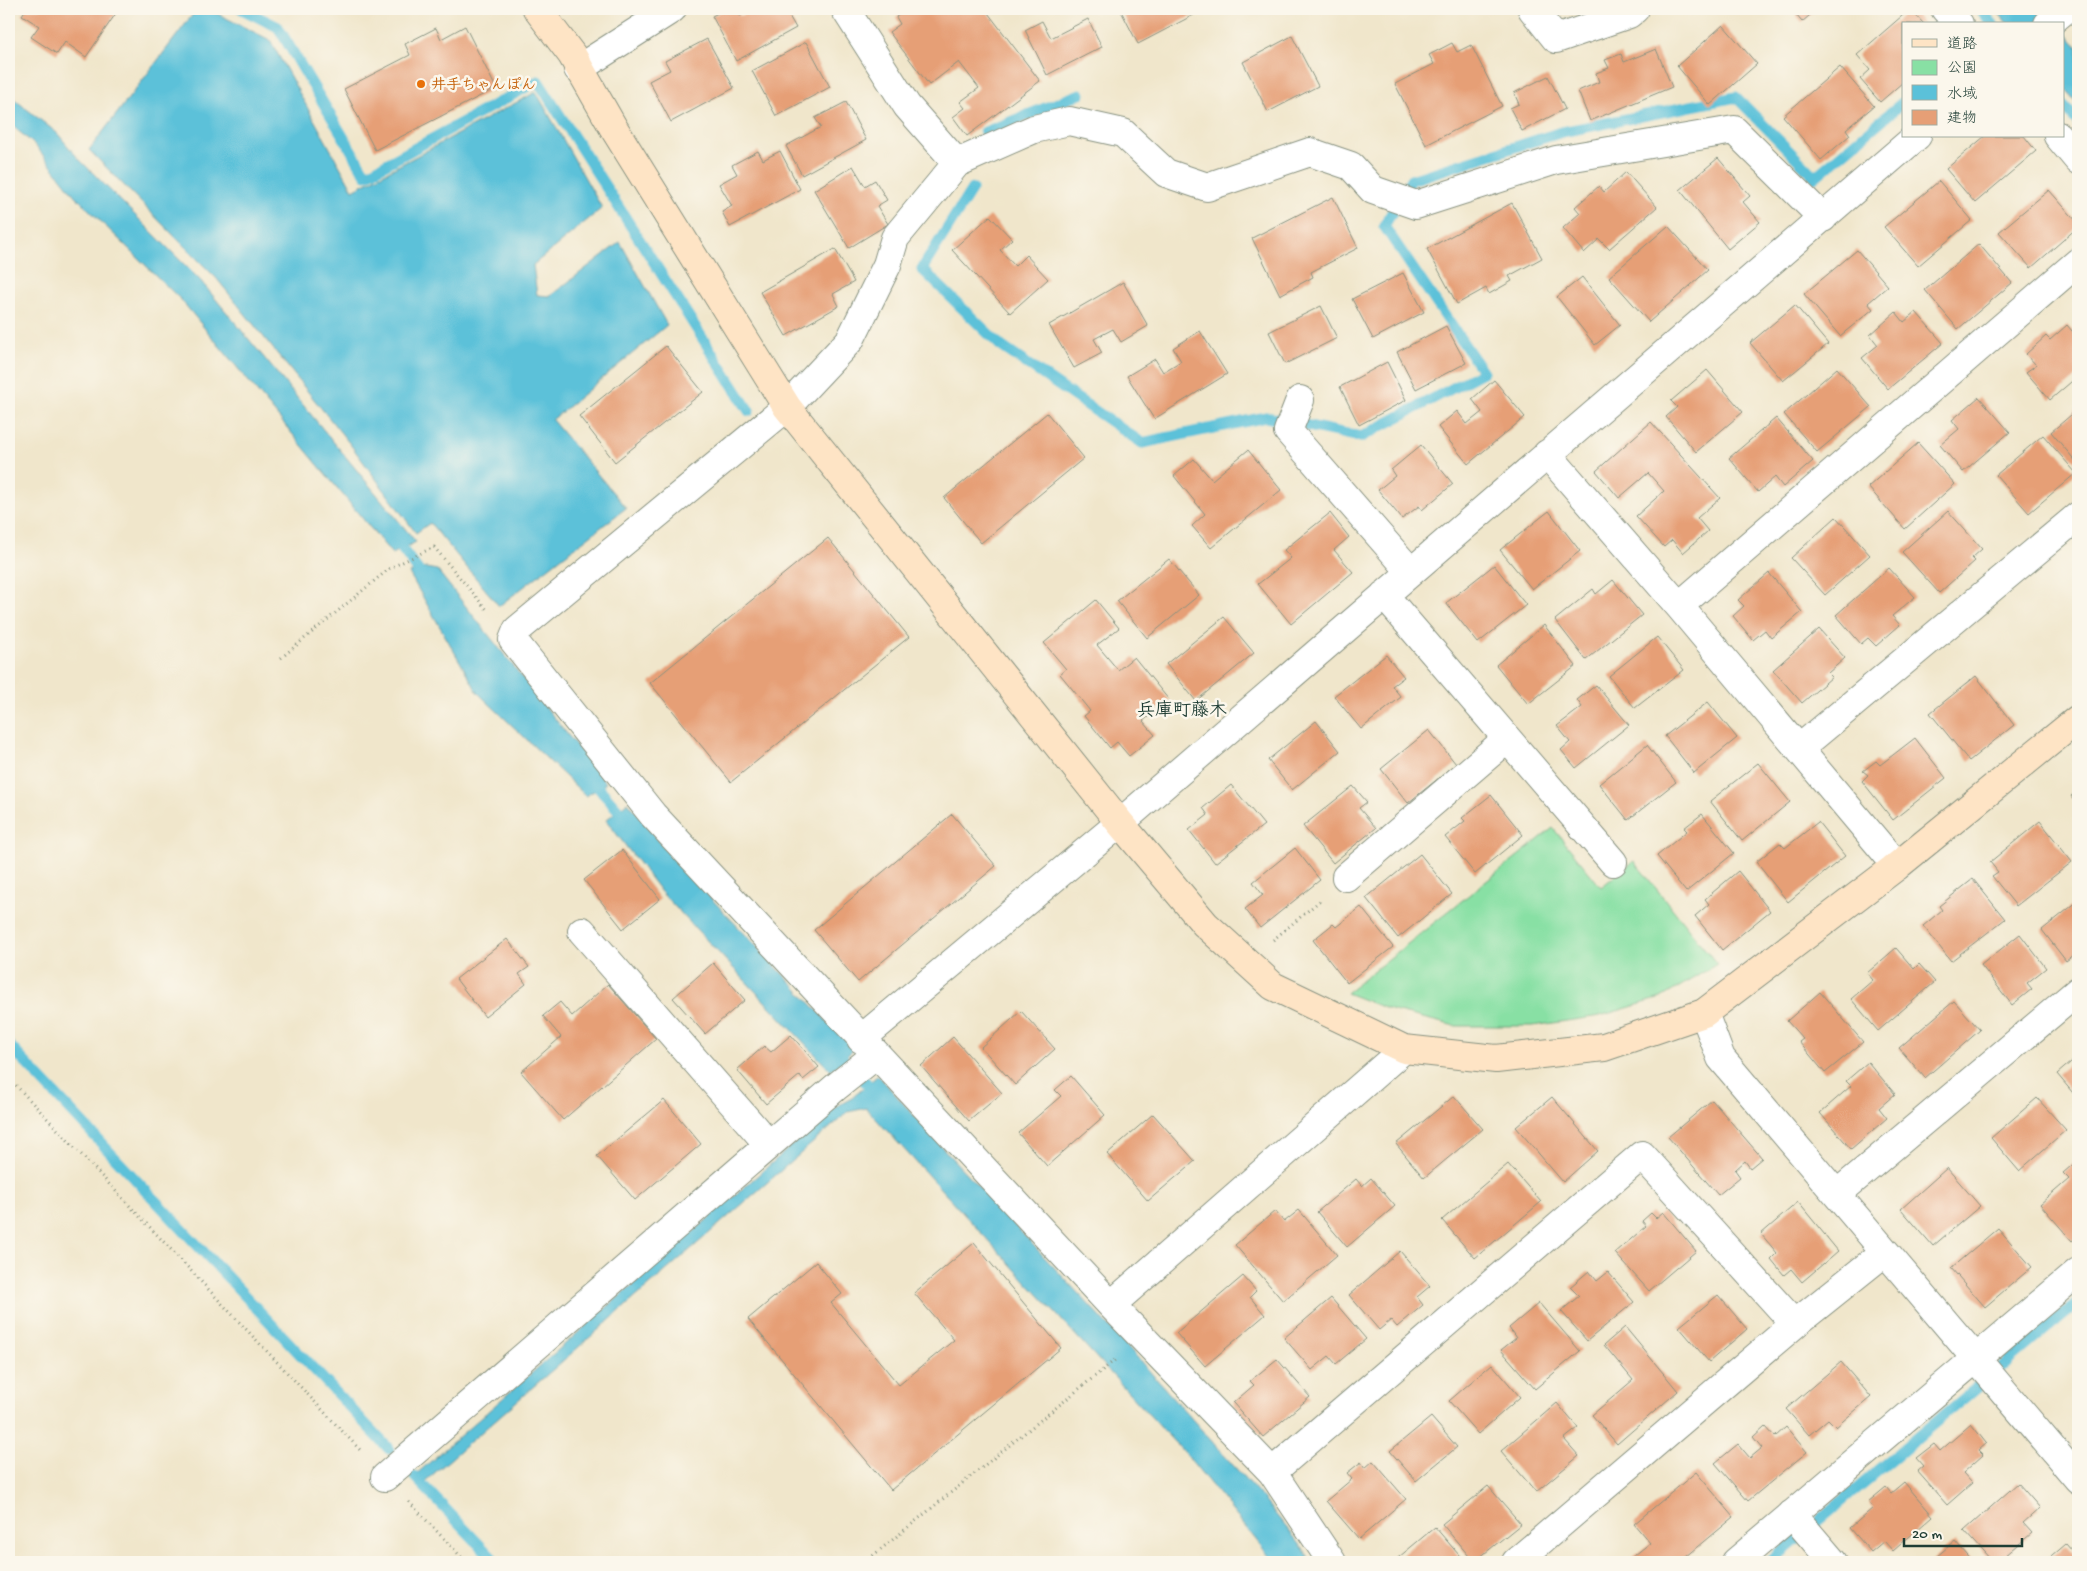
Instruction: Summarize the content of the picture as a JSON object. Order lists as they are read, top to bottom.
{
  "districts": ["兵庫町藤木"],
  "places": ["井手ちゃんぽん"],
  "legend": [
    "道路",
    "公園",
    "水域",
    "建物"
  ],
  "scale_bar": "20 m"
}
